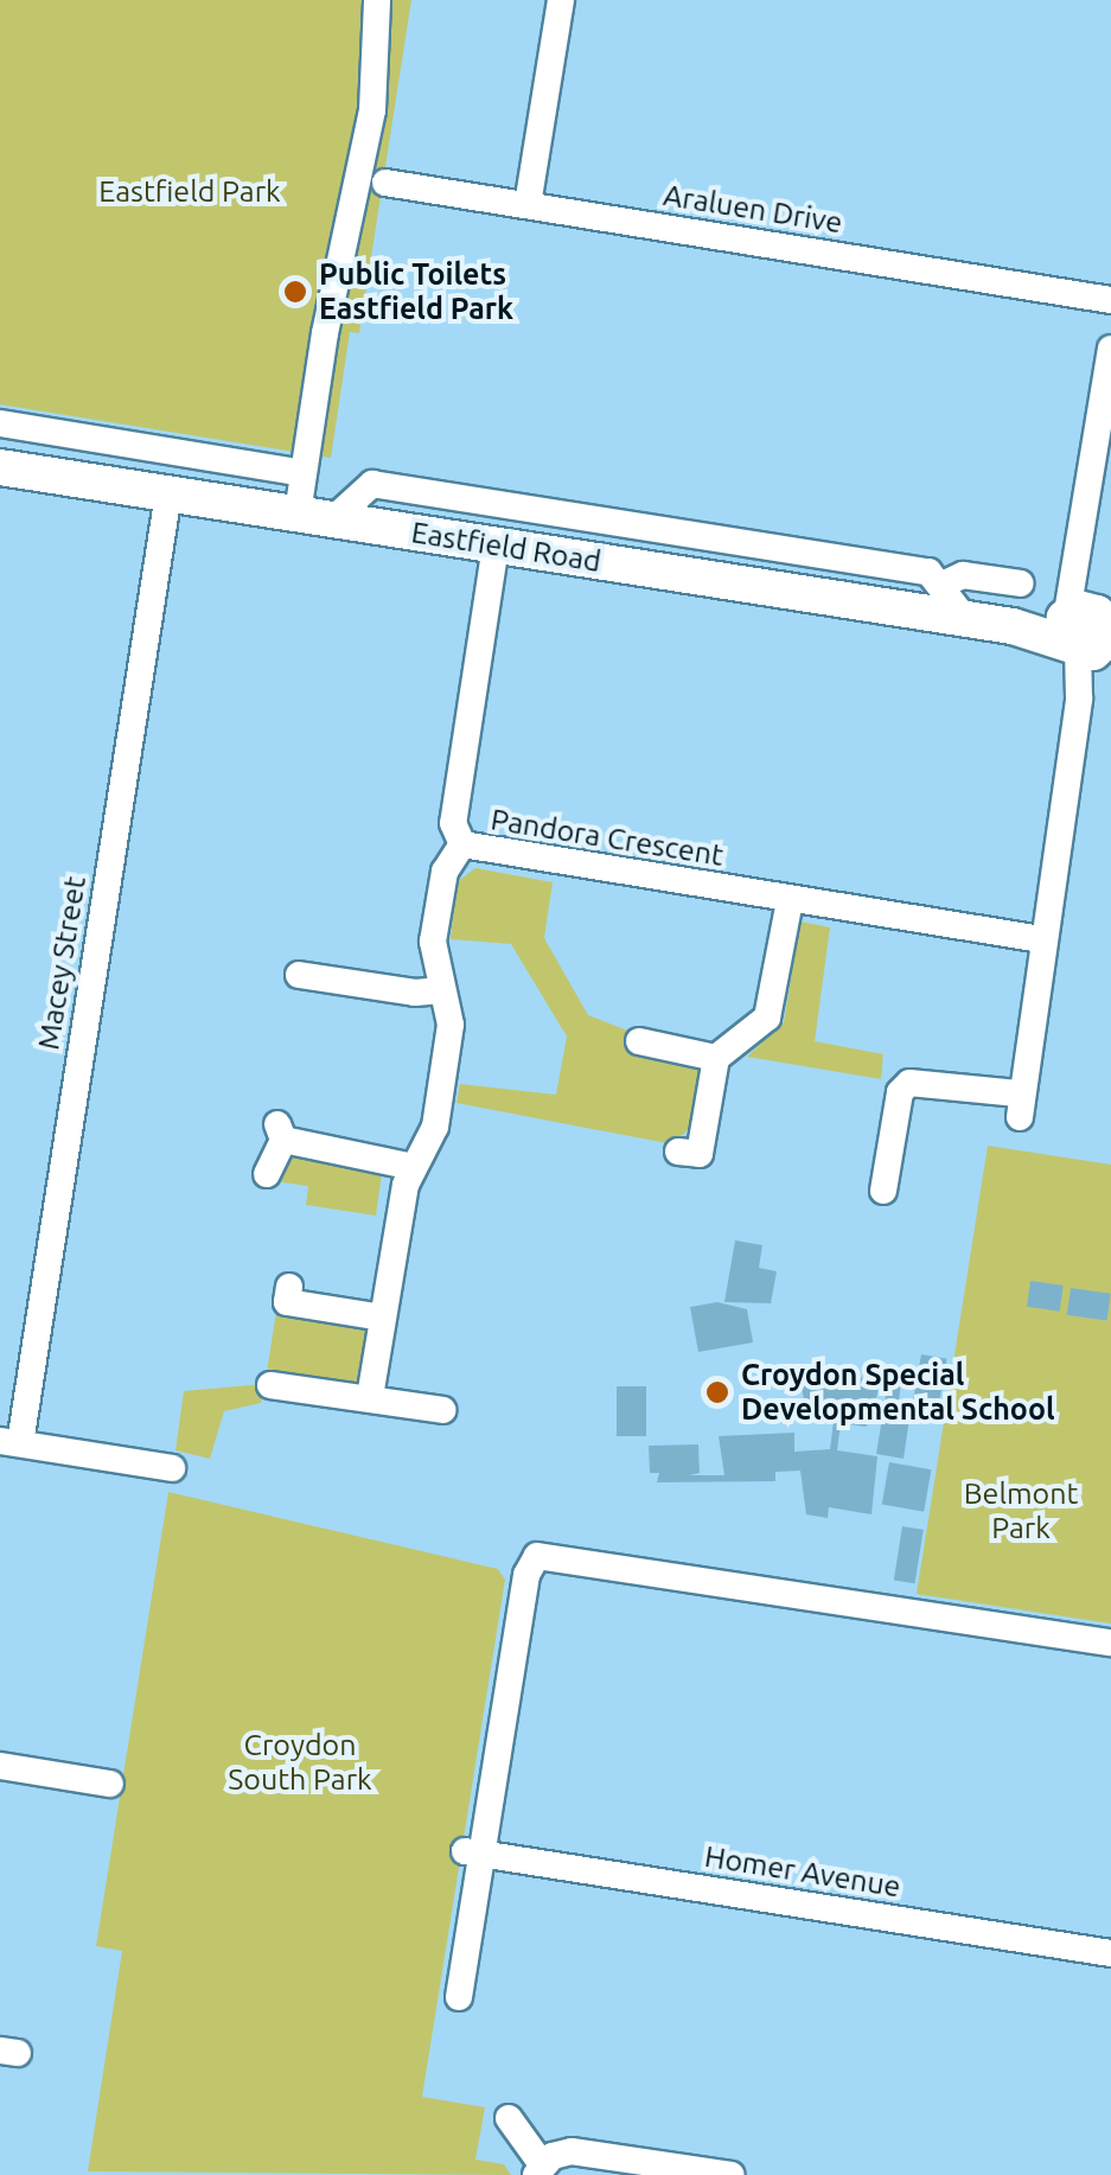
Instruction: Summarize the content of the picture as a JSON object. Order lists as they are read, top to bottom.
{
  "streets": {
    "main road": ["Eastfield Road"],
    "street": [
      "Araluen Drive",
      "Pandora Crescent",
      "Macey Street",
      "Homer Avenue"
    ]
  },
  "crossings": [
    ["Eastfield Road", "Pandora Crescent"],
    ["Eastfield Road", "Macey Street"]
  ],
  "parks": ["Eastfield Park", "Belmont Park", "Croydon South Park"],
  "places": ["Public Toilets Eastfield Park", "Croydon Special Developmental School"]
}
